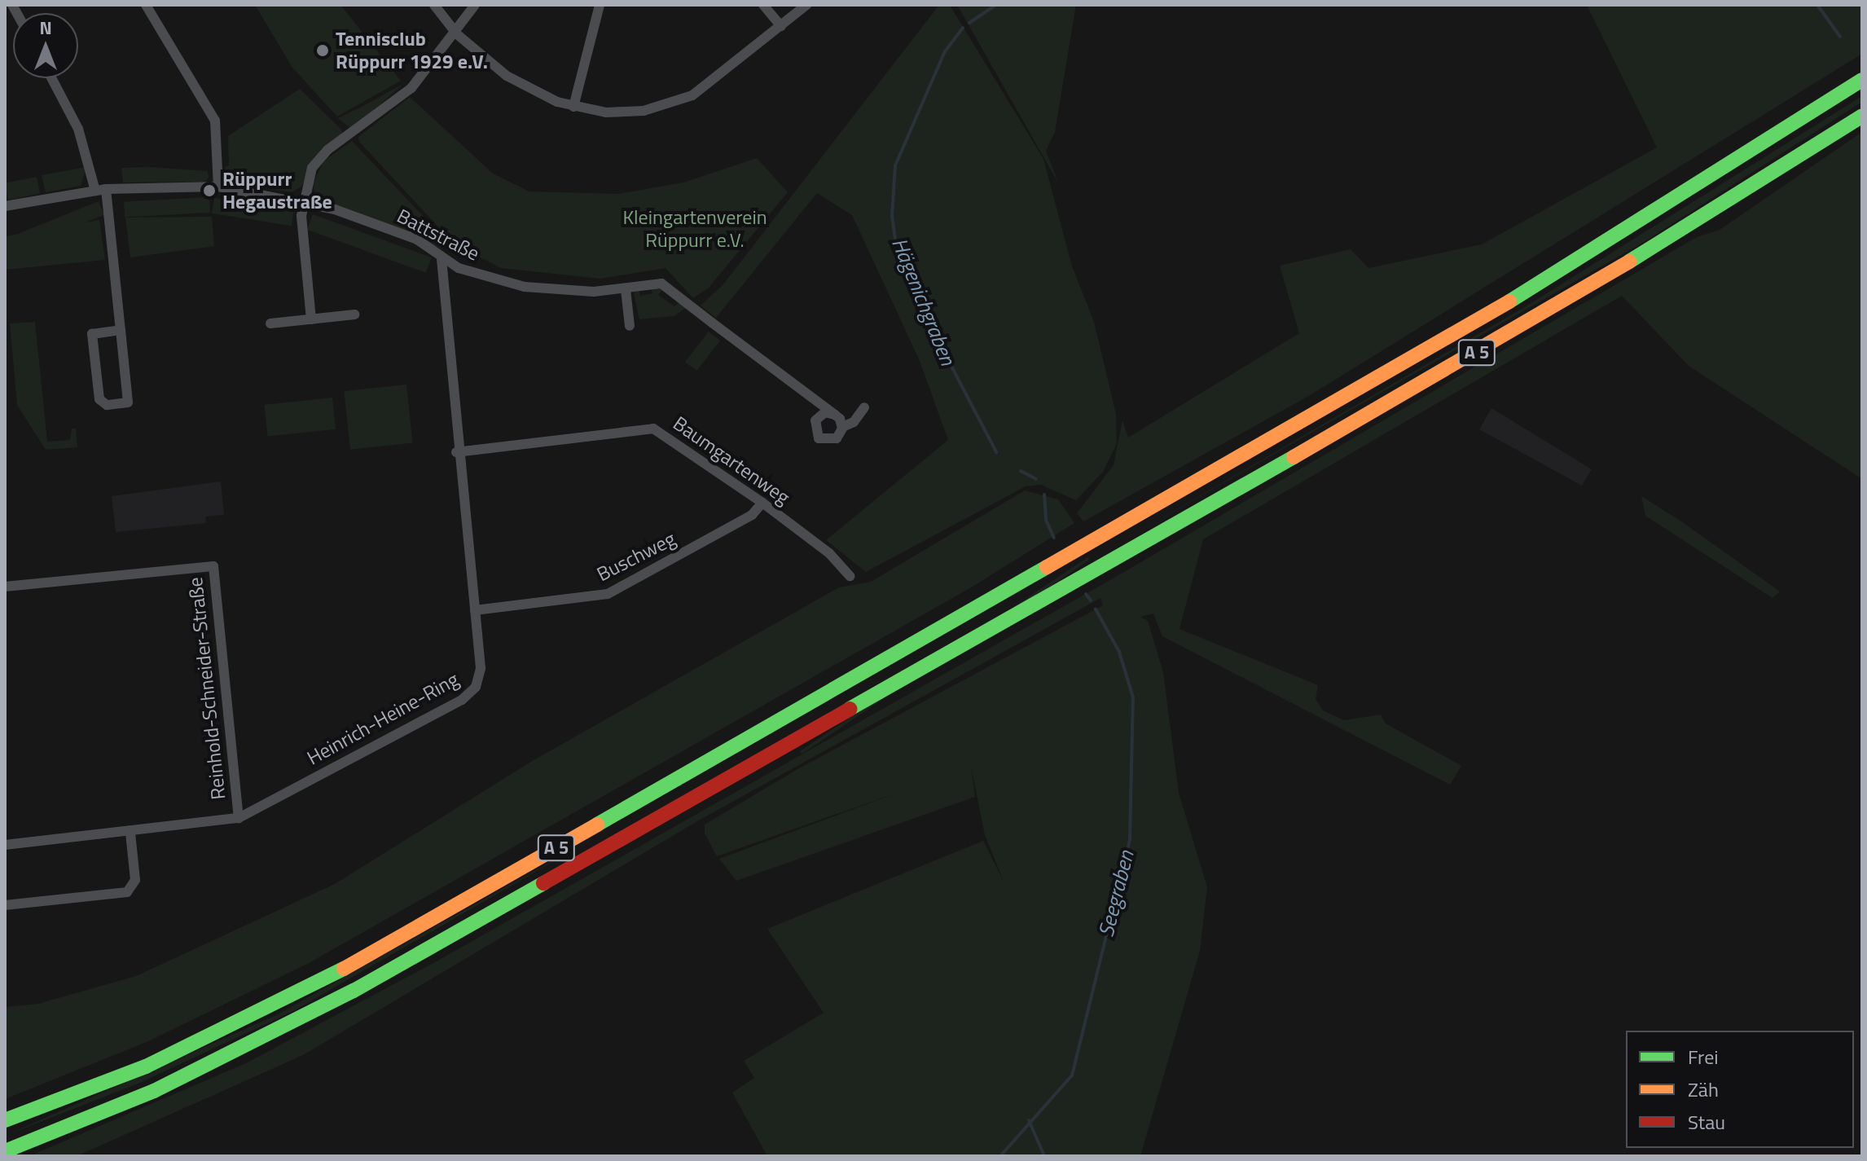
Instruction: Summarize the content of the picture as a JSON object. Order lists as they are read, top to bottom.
{
  "streets": {
    "highway": ["A 5"],
    "street": [
      "Battstraße",
      "Baumgartenweg",
      "Buschweg",
      "Reinhold-Schneider-Straße",
      "Heinrich-Heine-Ring"
    ]
  },
  "crossings": [
    ["Battstraße", "Heinrich-Heine-Ring"],
    ["Baumgartenweg", "Buschweg"],
    ["Baumgartenweg", "Heinrich-Heine-Ring"],
    ["Buschweg", "Heinrich-Heine-Ring"],
    ["Reinhold-Schneider-Straße", "Heinrich-Heine-Ring"]
  ],
  "water": ["Hägenichgraben", "Seegraben"],
  "parks": ["Kleingartenverein Rüppurr e.V."],
  "places": ["Tennisclub Rüppurr 1929 e.V.", "Rüppurr Hegaustraße"],
  "legend": ["Frei", "Zäh", "Stau"],
  "north": "top"
}
